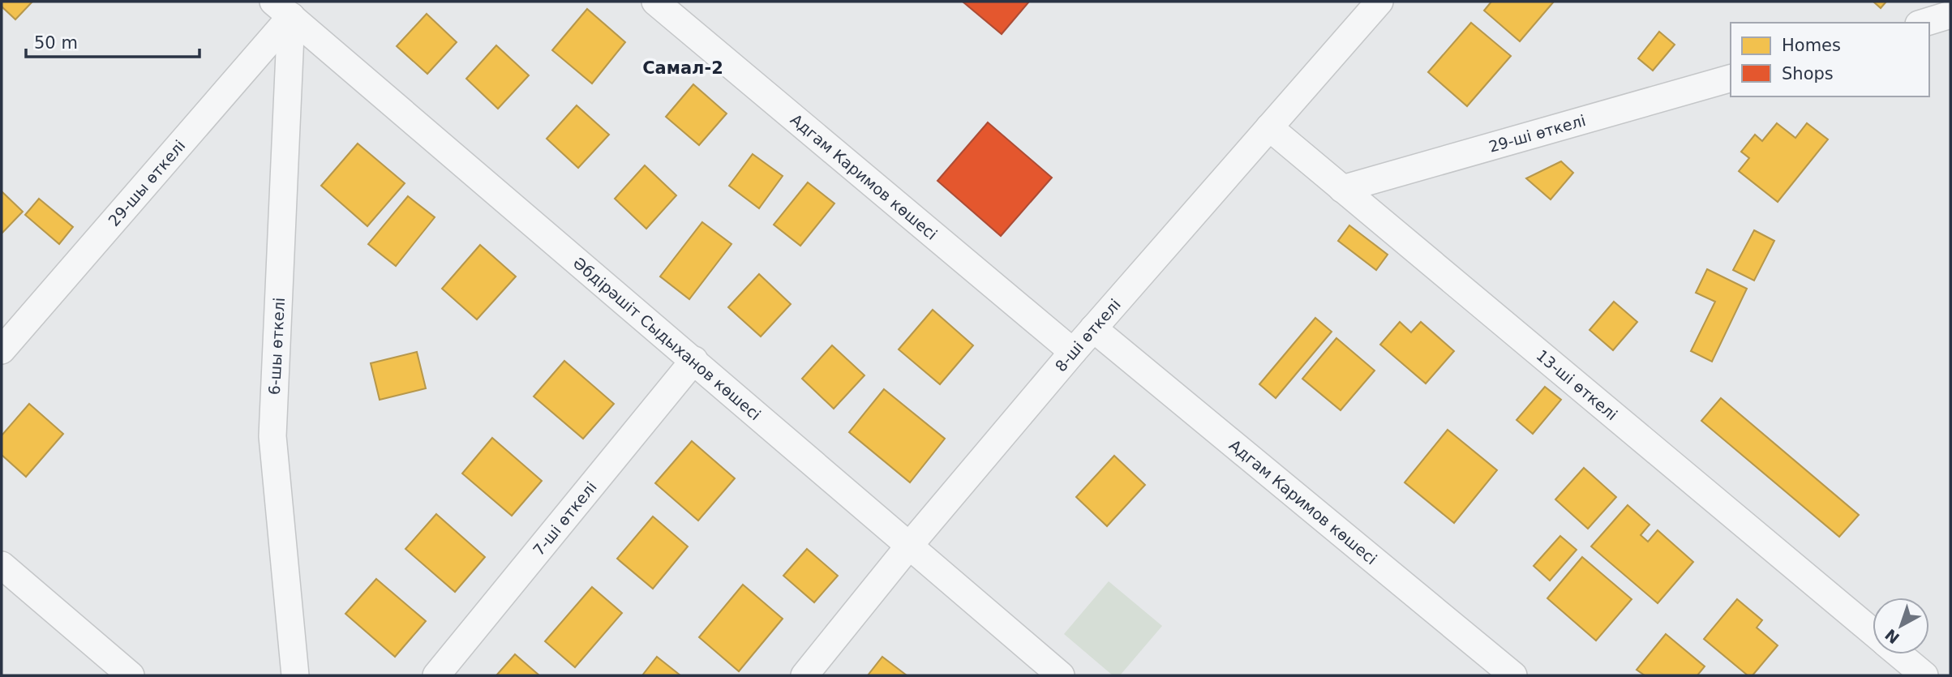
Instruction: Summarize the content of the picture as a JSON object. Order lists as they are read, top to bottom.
{
  "streets": {
    "street": [
      "29-ші өткелі",
      "Адгам Каримов көшесі",
      "29-шы өткелі",
      "8-ші өткелі",
      "Әбдірәшіт Сыдыханов көшесі",
      "6-шы өткелі",
      "13-ші өткелі",
      "7-ші өткелі"
    ]
  },
  "crossings": [
    ["29-ші өткелі", "13-ші өткелі"],
    ["Адгам Каримов көшесі", "8-ші өткелі"],
    ["29-шы өткелі", "Әбдірәшіт Сыдыханов көшесі"],
    ["29-шы өткелі", "6-шы өткелі"],
    ["8-ші өткелі", "Әбдірәшіт Сыдыханов көшесі"],
    ["8-ші өткелі", "13-ші өткелі"],
    ["Әбдірәшіт Сыдыханов көшесі", "6-шы өткелі"],
    ["Әбдірәшіт Сыдыханов көшесі", "7-ші өткелі"]
  ],
  "districts": ["Самал-2"],
  "legend": ["Homes", "Shops"],
  "scale_bar": "50 m",
  "north": "bottom left"
}
